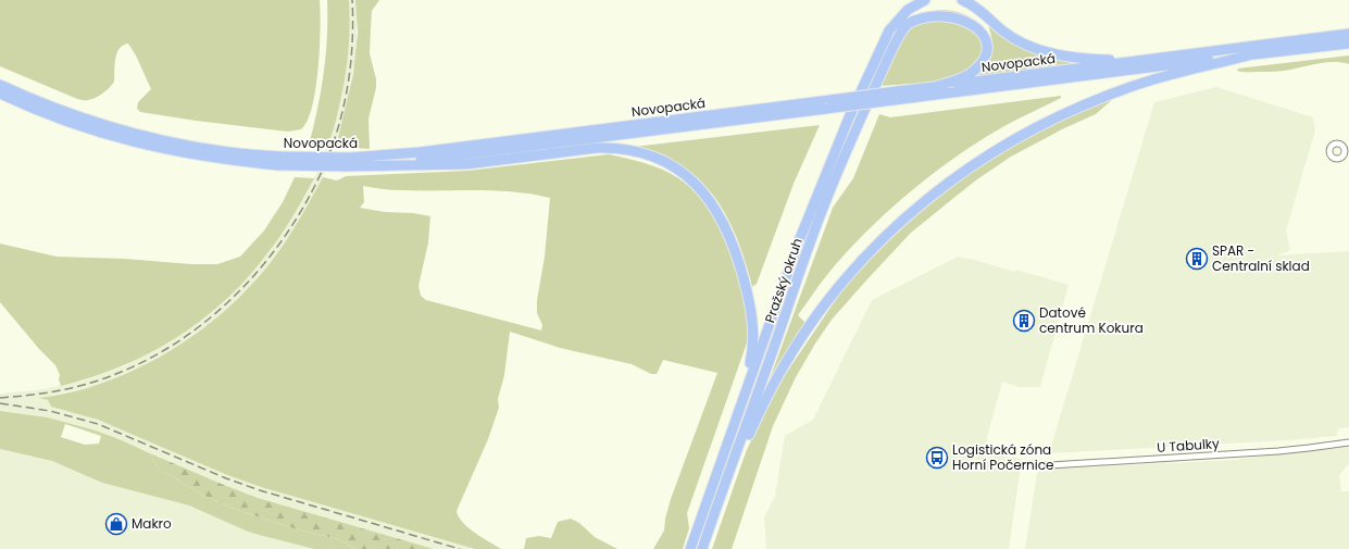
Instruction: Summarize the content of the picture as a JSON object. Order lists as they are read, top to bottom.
{
  "streets": {
    "highway": ["Novopacká", "Pražský okruh"],
    "street": ["U Tabulky"]
  },
  "crossings": [
    ["Novopacká", "Pražský okruh"]
  ],
  "places": {
    "building": ["SPAR - Centralní sklad", "Datové centrum Kokura"],
    "bus stop": ["Logistická zóna Horní Počernice"],
    "shop": ["Makro"]
  }
}
